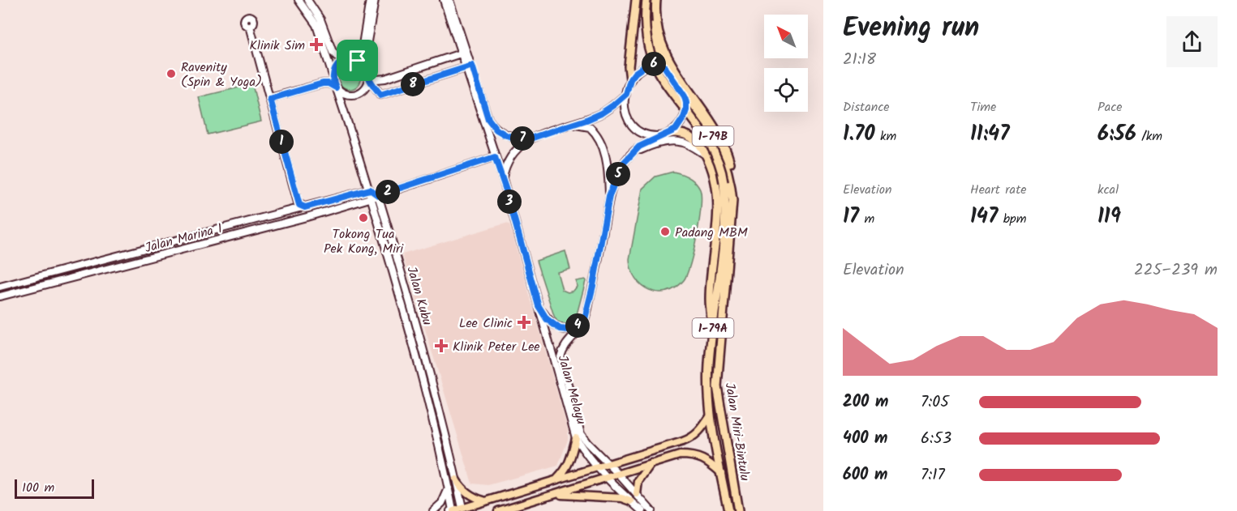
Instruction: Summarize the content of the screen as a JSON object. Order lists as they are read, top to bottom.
{
  "streets": {
    "highway": ["1-79B", "1-79A", "Jalan Miri-Bintulu"],
    "main road": ["Jalan Kubu"],
    "street": ["Jalan Marina 1", "Jalan Melayu"]
  },
  "crossings": [
    ["1-79B", "Jalan Miri-Bintulu"],
    ["Jalan Marina 1", "Jalan Kubu"],
    ["Jalan Marina 1", "Jalan Melayu"],
    ["Jalan Kubu", "Jalan Melayu"],
    ["Jalan Kubu", "Jalan Miri-Bintulu"]
  ],
  "places": {
    "health": ["Klinik Sim", "Lee Clinic", "Klinik Peter Lee"],
    "other": ["Ravenity (Spin & Yoga)", "Tokong Tua Pek Kong, Miri", "Padang MBM"]
  },
  "scale_bar": "100 m",
  "north": "top left",
  "page": {
    "heading": ["Evening run", "21:18"],
    "pins": [
      "6",
      "8",
      "7",
      "1",
      "5",
      "2",
      "3",
      "4"
    ],
    "stats": [
      ["Distance", "1.70 km"],
      ["Time", "11:47"],
      ["Pace", "6:56 /km"],
      ["Elevation", "17 m"],
      ["Heart rate", "147 bpm"],
      ["kcal", "119"]
    ],
    "chart": ["Elevation", "225–239 m"],
    "list": [
      {
        "name": "200 m",
        "note": "7:05"
      },
      {
        "name": "400 m",
        "note": "6:53"
      },
      {
        "name": "600 m",
        "note": "7:17"
      }
    ],
    "scale": "100 m"
  }
}
